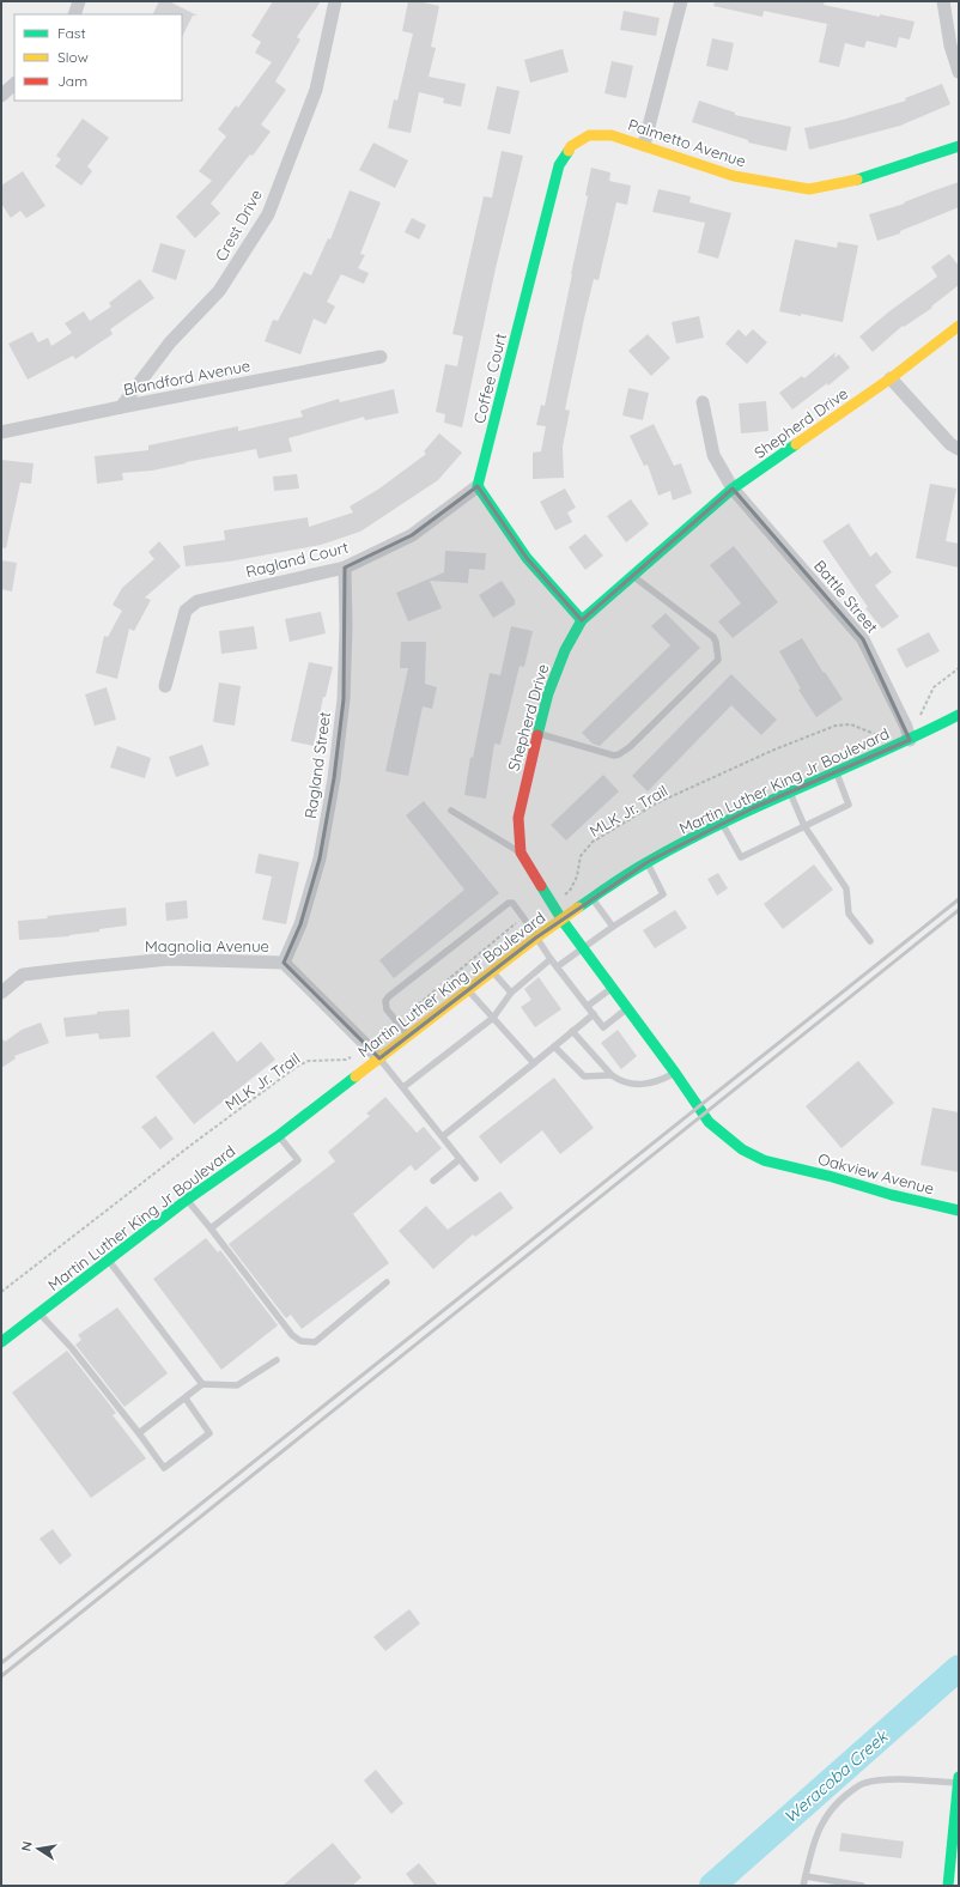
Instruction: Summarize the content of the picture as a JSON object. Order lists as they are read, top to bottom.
{
  "streets": {
    "street": [
      "Palmetto Avenue",
      "Crest Drive",
      "Blandford Avenue",
      "Coffee Court",
      "Shepherd Drive",
      "Ragland Court",
      "Battle Street",
      "Ragland Street",
      "Martin Luther King Jr Boulevard",
      "Magnolia Avenue",
      "Oakview Avenue"
    ],
    "path": ["MLK Jr. Trail"]
  },
  "crossings": [
    ["Palmetto Avenue", "Coffee Court"],
    ["Crest Drive", "Blandford Avenue"],
    ["Coffee Court", "Ragland Court"],
    ["Shepherd Drive", "Battle Street"],
    ["Shepherd Drive", "Martin Luther King Jr Boulevard"],
    ["Shepherd Drive", "MLK Jr. Trail"],
    ["Shepherd Drive", "Oakview Avenue"],
    ["Ragland Court", "Ragland Street"],
    ["Battle Street", "Martin Luther King Jr Boulevard"],
    ["Ragland Street", "Magnolia Avenue"],
    ["Martin Luther King Jr Boulevard", "Magnolia Avenue"],
    ["MLK Jr. Trail", "Magnolia Avenue"]
  ],
  "water": ["Weracoba Creek"],
  "legend": ["Fast", "Slow", "Jam"],
  "north": "left"
}
